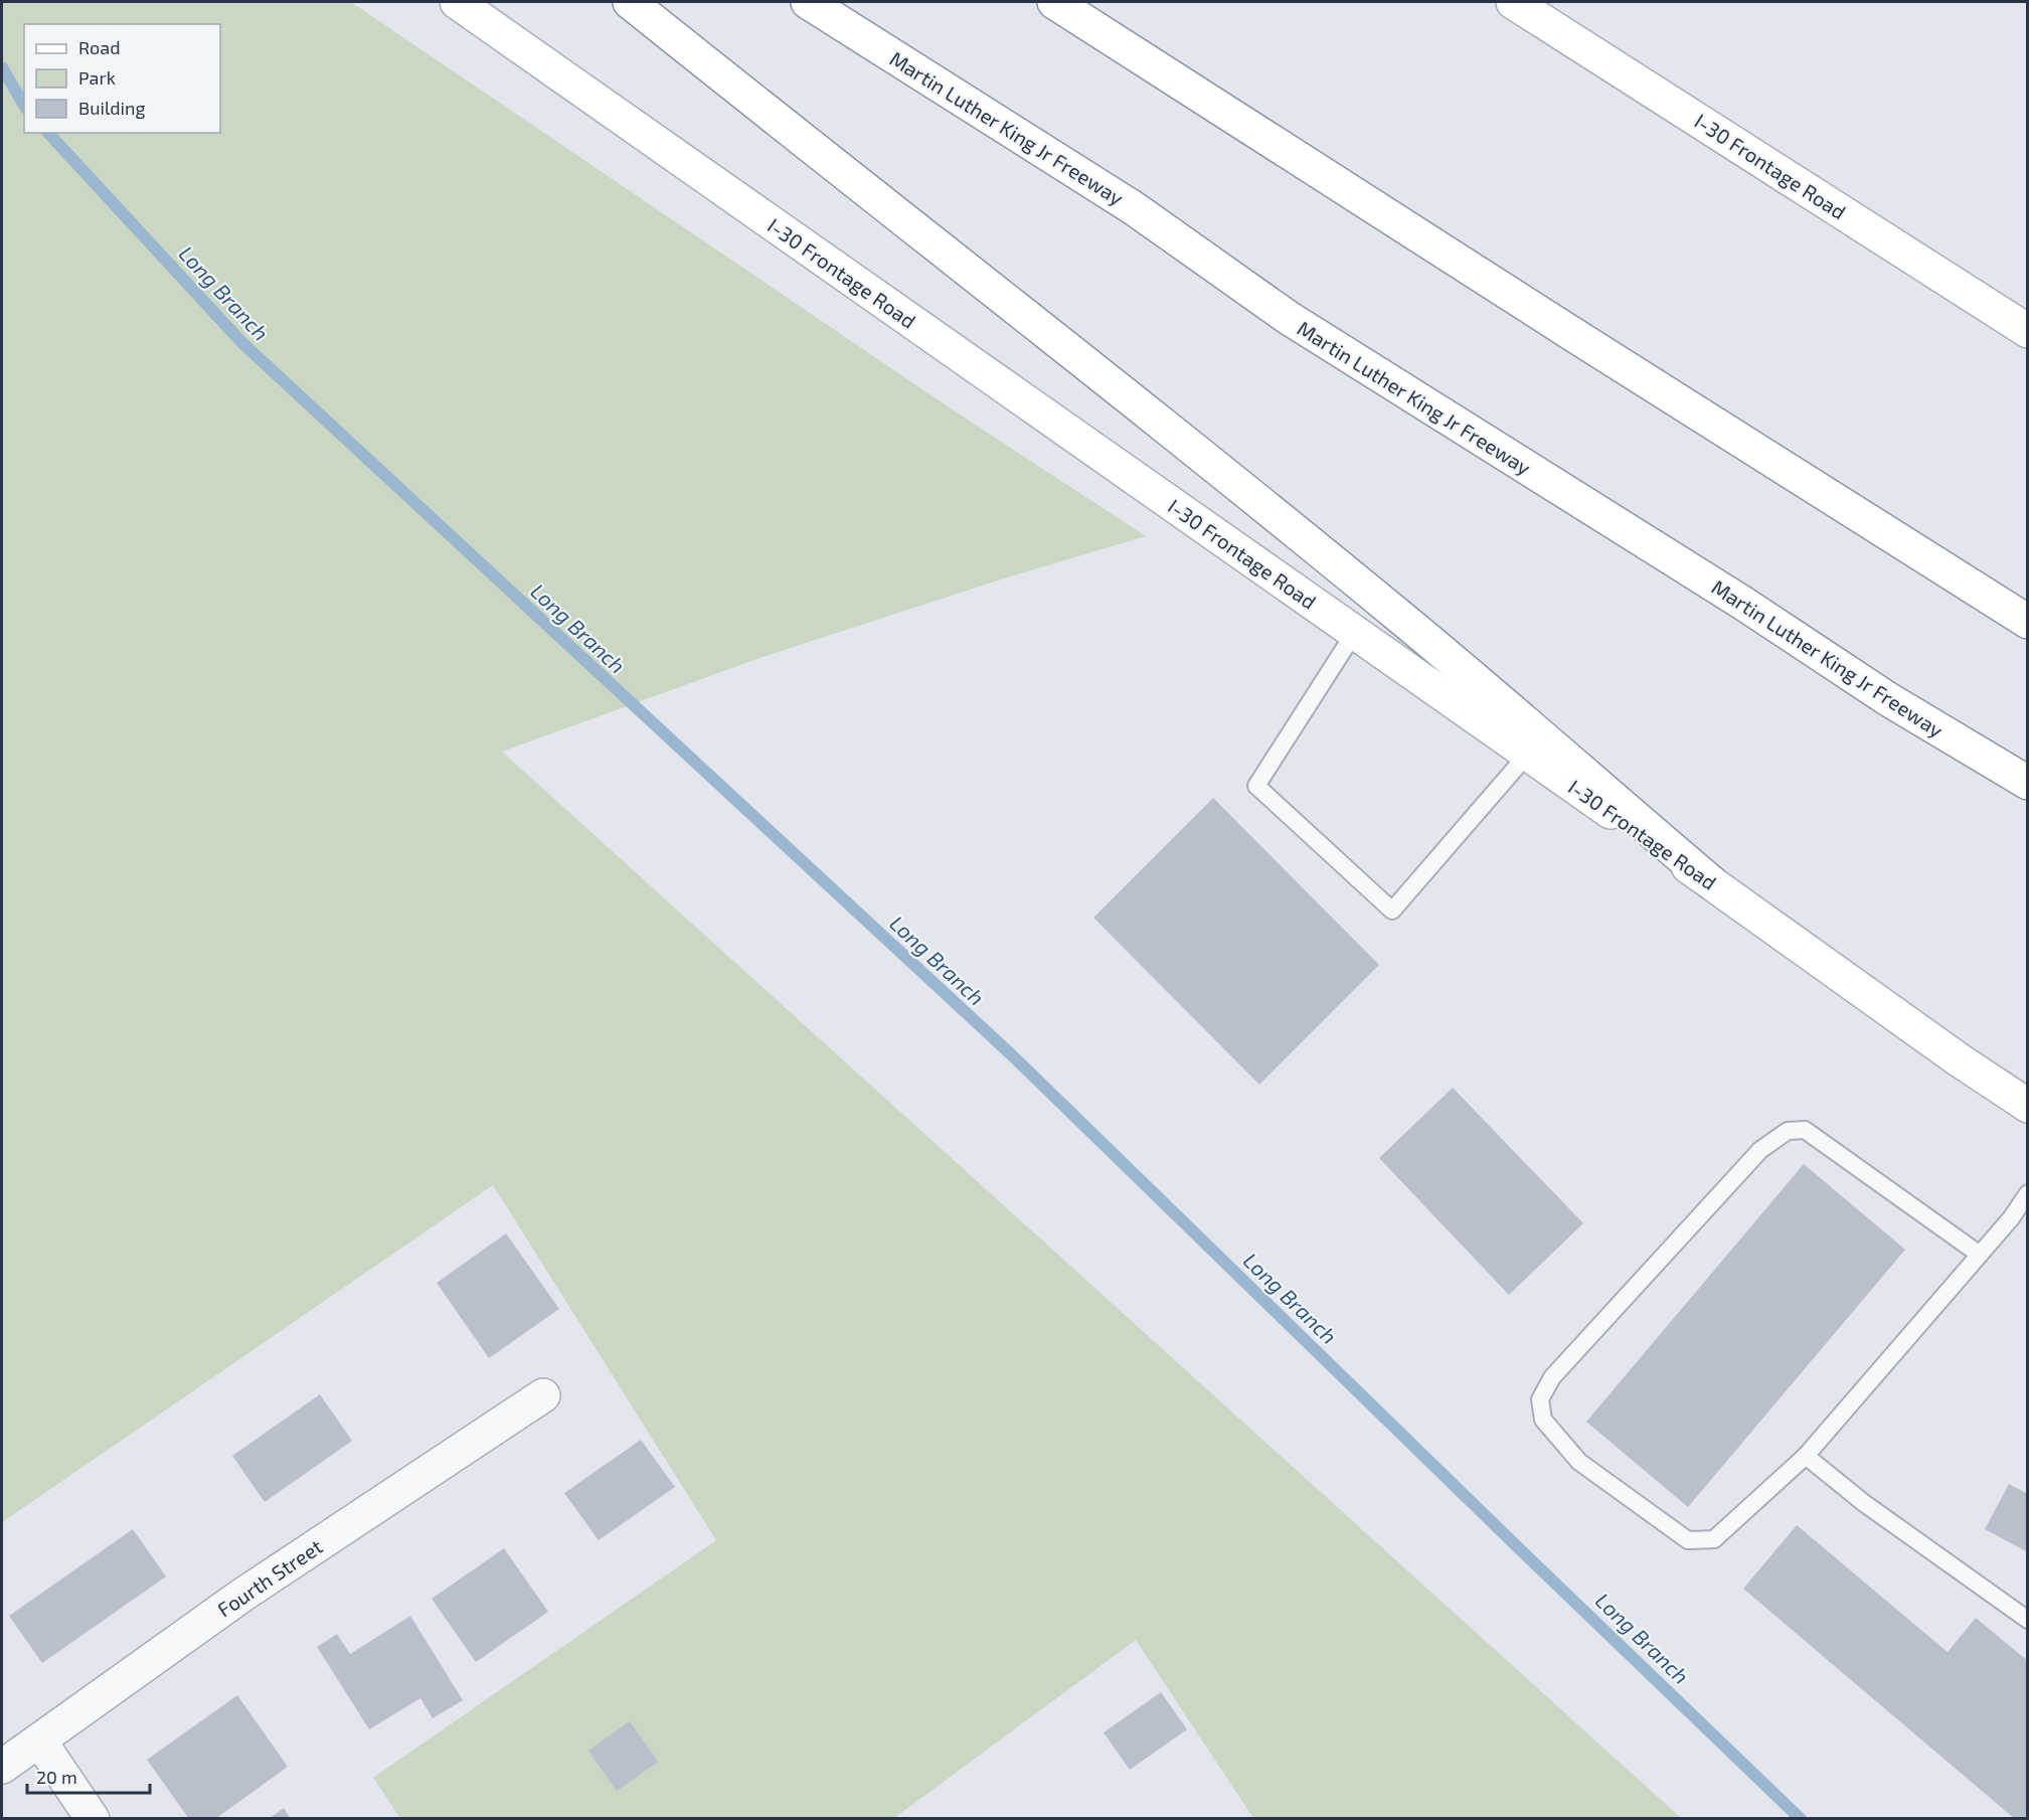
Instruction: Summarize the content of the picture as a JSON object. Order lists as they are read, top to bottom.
{
  "streets": {
    "main road": ["Martin Luther King Jr Freeway", "I-30 Frontage Road"],
    "street": ["Fourth Street"]
  },
  "water": ["Long Branch"],
  "legend": ["Road", "Park", "Building"],
  "scale_bar": "20 m"
}
